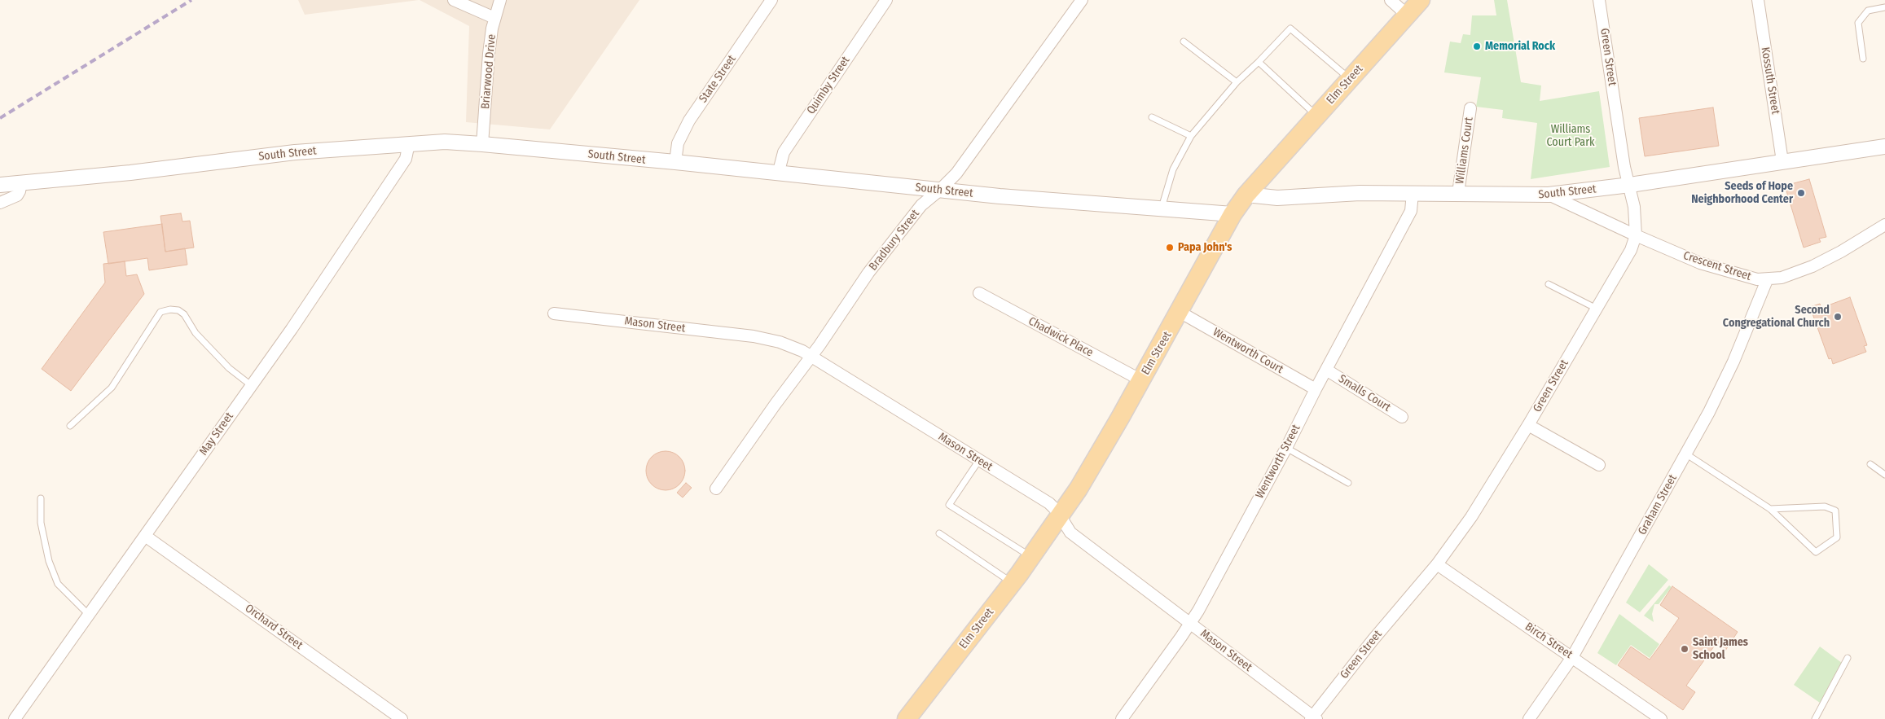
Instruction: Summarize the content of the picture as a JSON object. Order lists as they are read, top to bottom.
{
  "streets": {
    "main road": ["Elm Street"],
    "street": [
      "Green Street",
      "Briarwood Drive",
      "State Street",
      "Kossuth Street",
      "Quimby Street",
      "Williams Court",
      "South Street",
      "Bradbury Street",
      "Crescent Street",
      "Mason Street",
      "Chadwick Place",
      "Wentworth Court",
      "Smalls Court",
      "May Street",
      "Wentworth Street",
      "Graham Street",
      "Orchard Street",
      "Birch Street"
    ]
  },
  "crossings": [
    ["Green Street", "South Street"],
    ["Green Street", "Crescent Street"],
    ["Green Street", "Mason Street"],
    ["Green Street", "Birch Street"],
    ["Briarwood Drive", "South Street"],
    ["State Street", "South Street"],
    ["Kossuth Street", "South Street"],
    ["Elm Street", "South Street"],
    ["Elm Street", "Mason Street"],
    ["Elm Street", "Chadwick Place"],
    ["Elm Street", "Wentworth Court"],
    ["Quimby Street", "South Street"],
    ["Williams Court", "South Street"],
    ["South Street", "Bradbury Street"],
    ["South Street", "Crescent Street"],
    ["South Street", "May Street"],
    ["South Street", "Wentworth Street"],
    ["Bradbury Street", "Mason Street"],
    ["Crescent Street", "Graham Street"],
    ["Mason Street", "Wentworth Street"],
    ["Wentworth Court", "Wentworth Street"],
    ["Smalls Court", "Wentworth Street"],
    ["May Street", "Orchard Street"],
    ["Graham Street", "Birch Street"]
  ],
  "parks": ["Williams Court Park"],
  "places": [
    "Memorial Rock",
    "Seeds of Hope Neighborhood Center",
    "Papa John's",
    "Second Congregational Church",
    "Saint James School"
  ]
}
